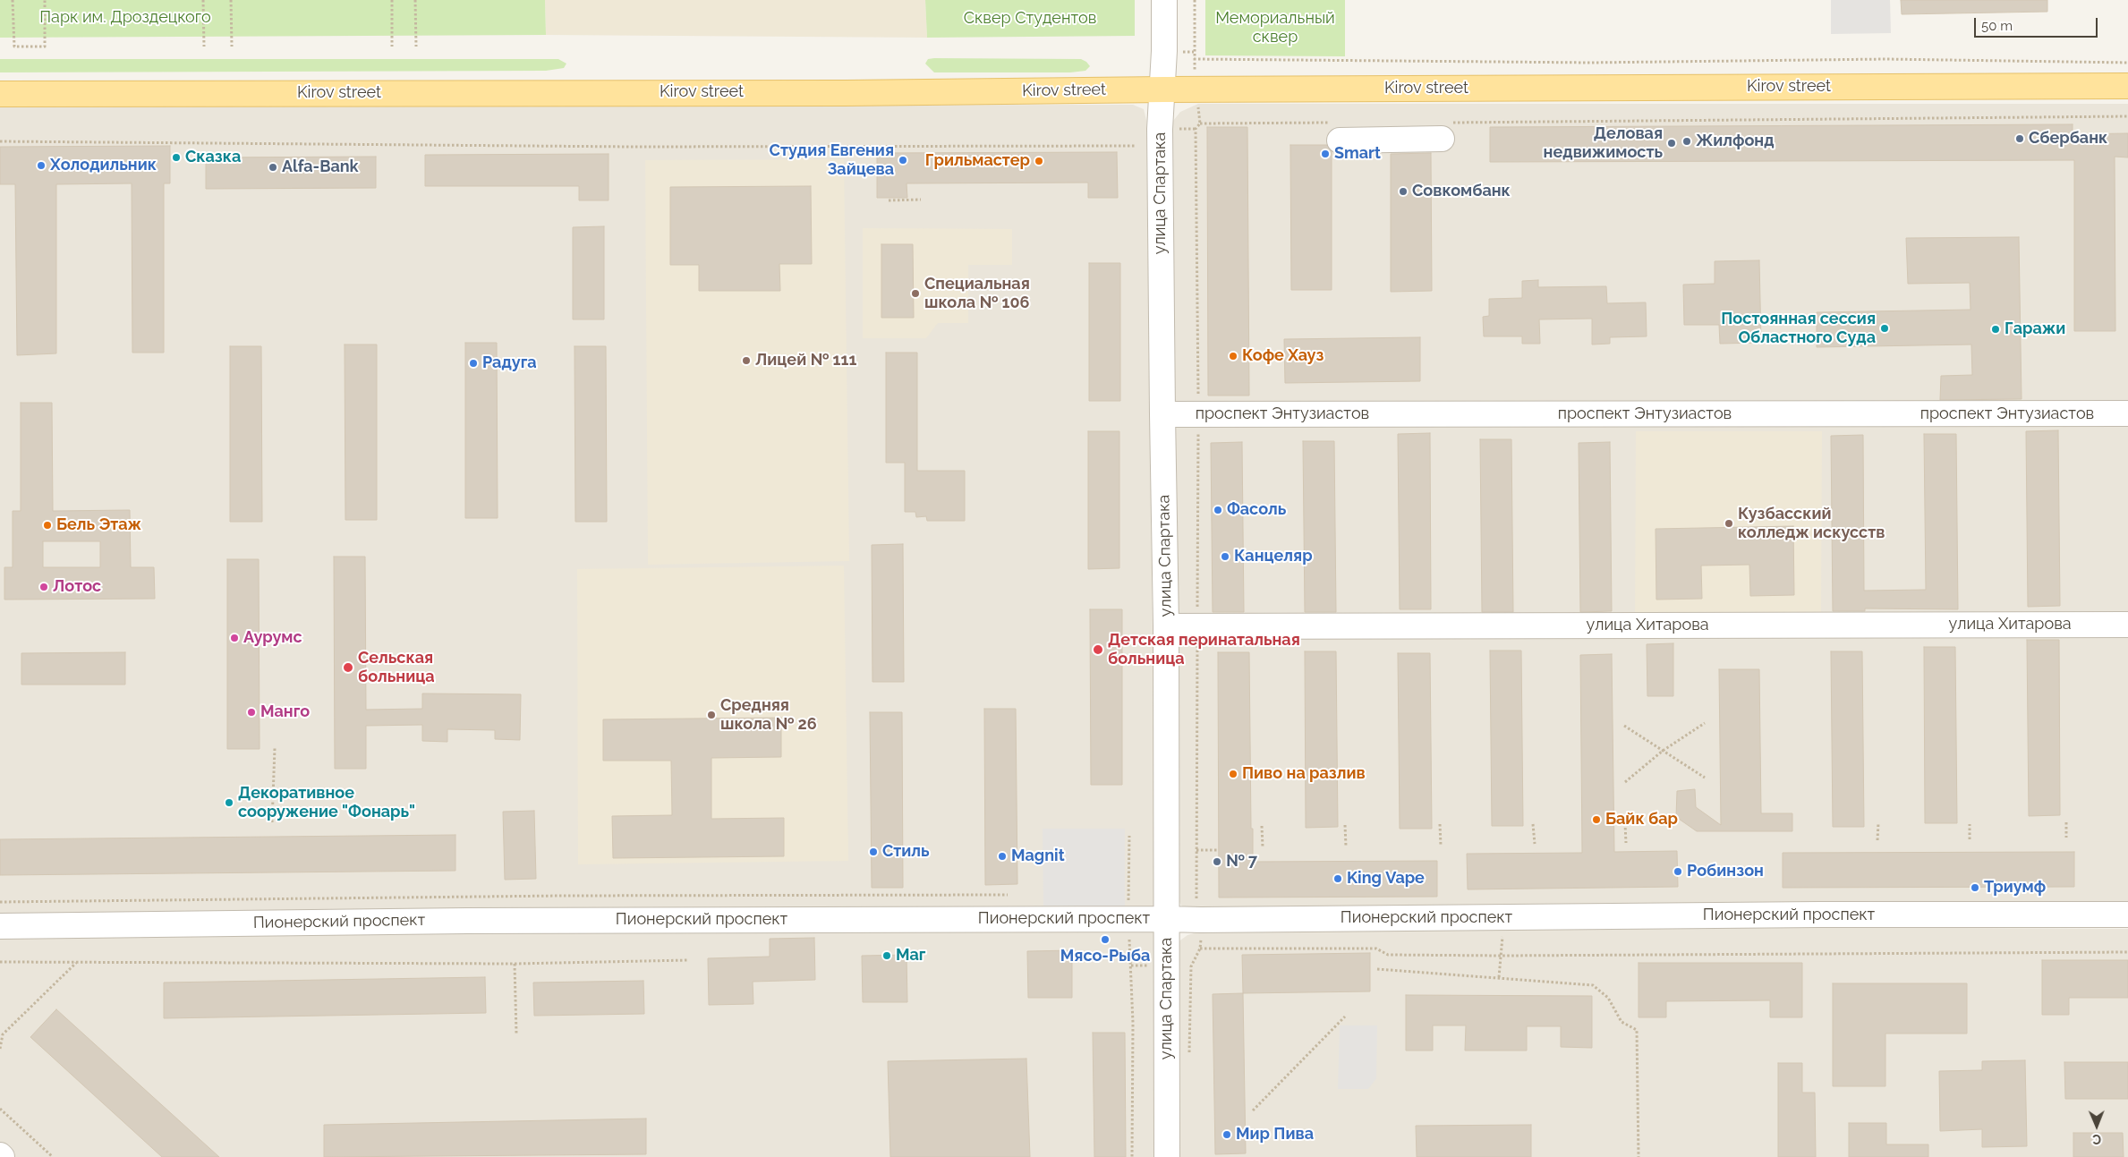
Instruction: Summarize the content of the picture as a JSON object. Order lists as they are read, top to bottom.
{
  "streets": {
    "main road": ["Kirov street"],
    "street": [
      "улица Спартака",
      "проспект Энтузиастов",
      "улица Хитарова",
      "Пионерский проспект"
    ]
  },
  "crossings": [
    ["Kirov street", "улица Спартака"],
    ["улица Спартака", "проспект Энтузиастов"],
    ["улица Спартака", "улица Хитарова"],
    ["улица Спартака", "Пионерский проспект"]
  ],
  "parks": ["Парк им. Дроздецкого", "Сквер Студентов", "Мемориальный сквер"],
  "places": [
    "Сбербанк",
    "Жилфонд",
    "Деловая недвижимость",
    "Smart",
    "Сказка",
    "Студия Евгения Зайцева",
    "Грильмастер",
    "Холодильник",
    "Alfa-Bank",
    "Совкомбанк",
    "Специальная школа № 106",
    "Постоянная сессия Областного Суда",
    "Гаражи",
    "Кофе Хауз",
    "Лицей № 111",
    "Радуга",
    "Фасоль",
    "Кузбасский колледж искусств",
    "Бель Этаж",
    "Канцеляр",
    "Лотос",
    "Аурумс",
    "Детская перинатальная больница",
    "Сельская больница",
    "Манго",
    "Средняя школа № 26",
    "Пиво на разлив",
    "Декоративное сооружение \"Фонарь\"",
    "Байк бар",
    "Стиль",
    "Magnit",
    "№ 7",
    "Робинзон",
    "King Vape",
    "Триумф",
    "Мясо-Рыба",
    "Маг",
    "Мир Пива"
  ],
  "scale_bar": "50 m",
  "north": "bottom"
}
